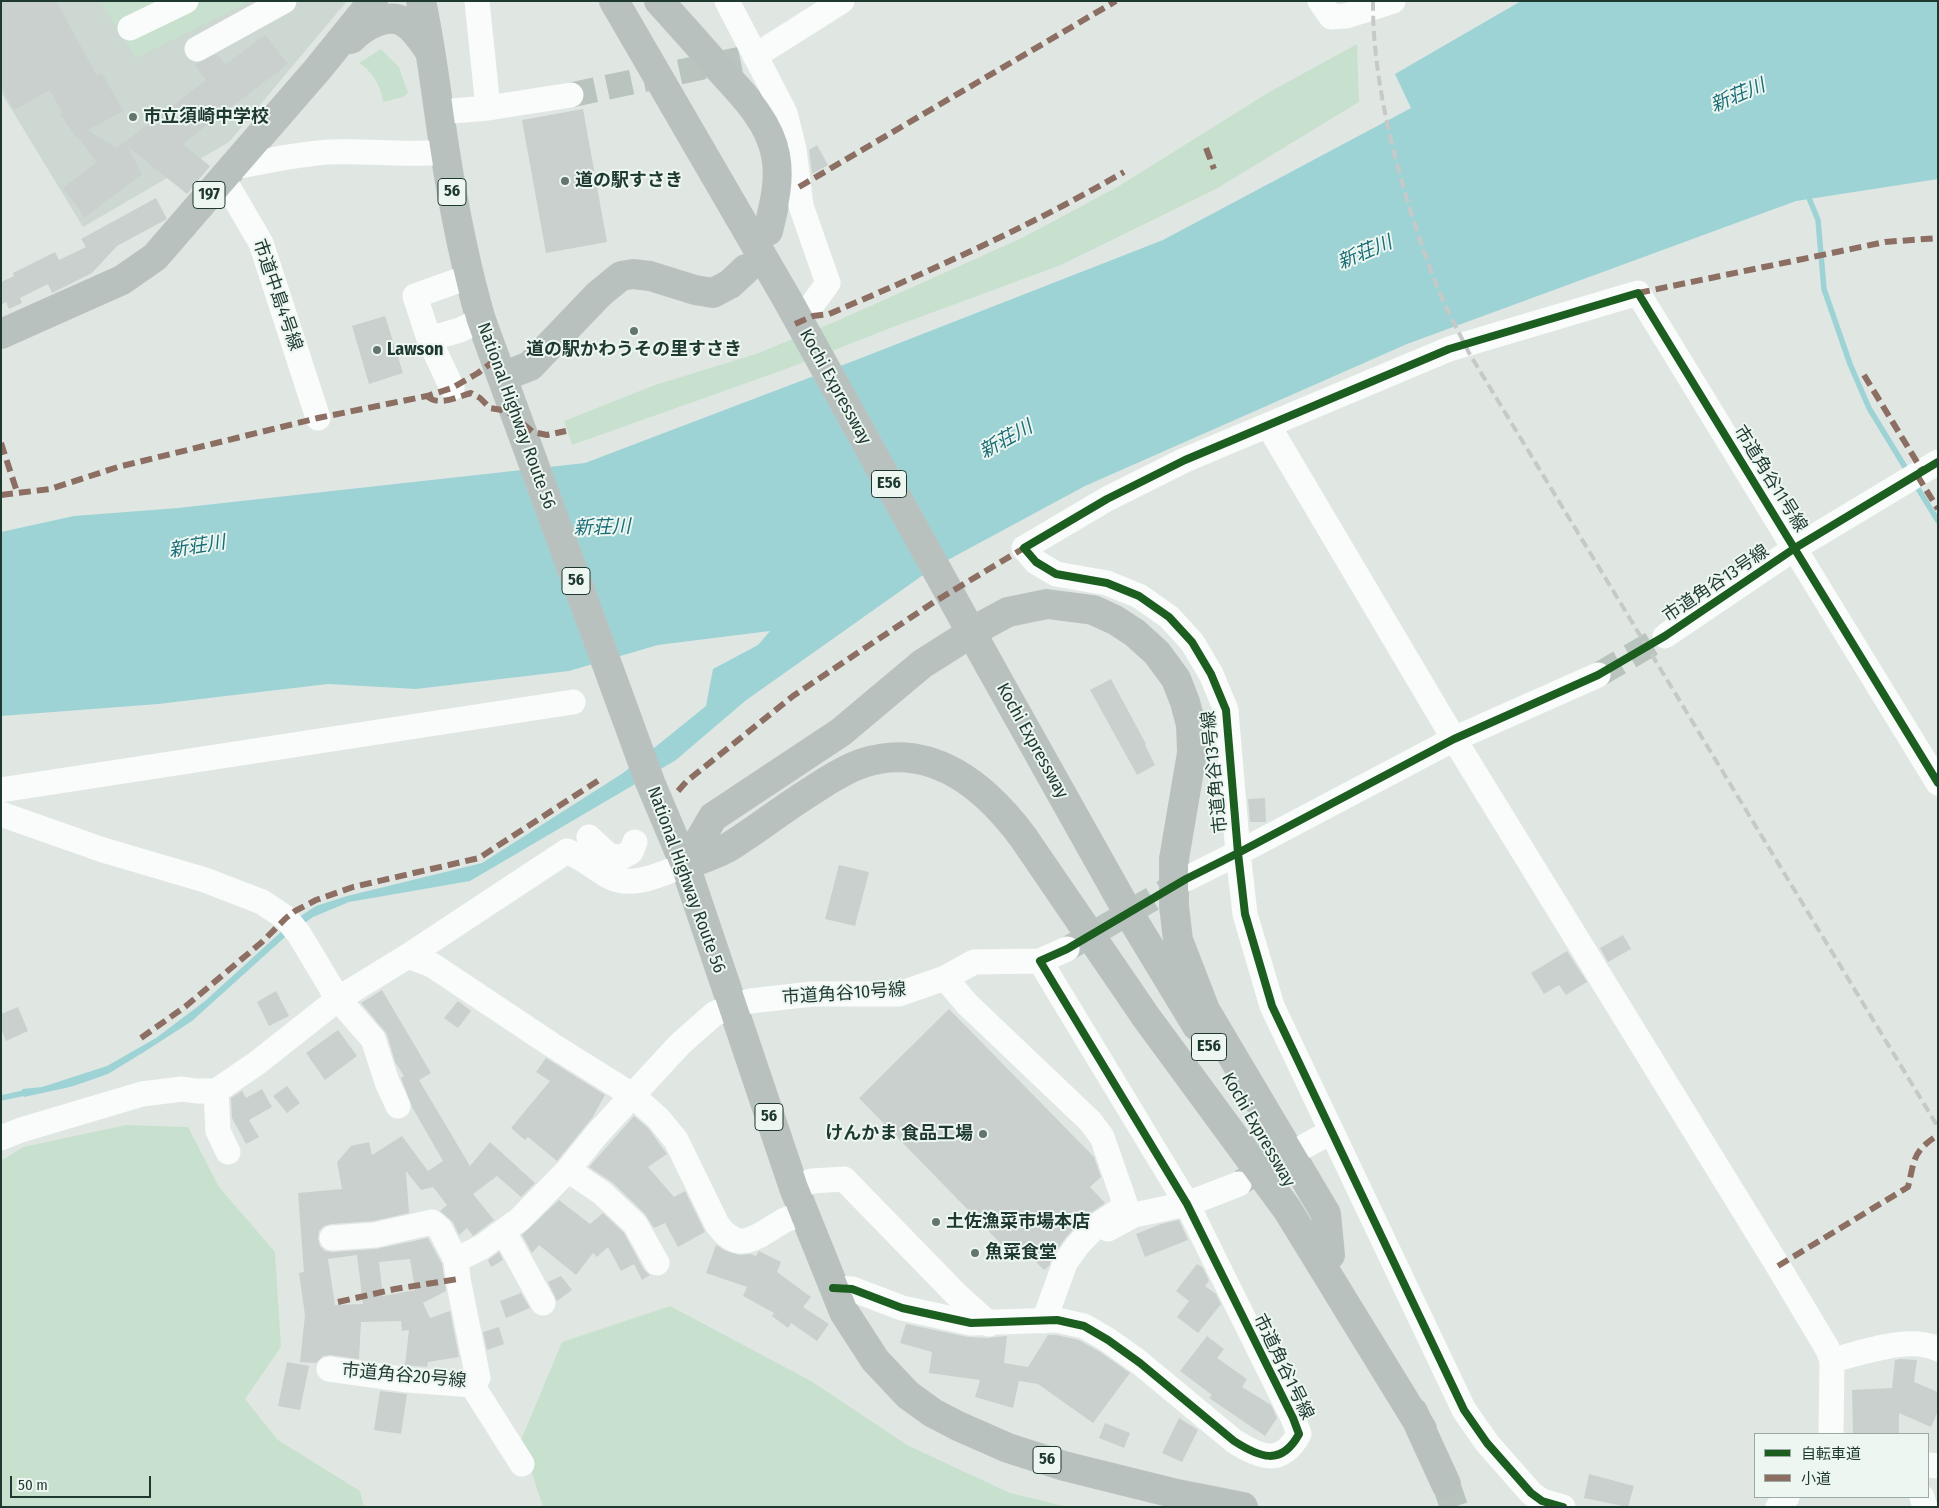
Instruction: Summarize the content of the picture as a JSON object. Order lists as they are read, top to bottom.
{
  "streets": {
    "highway": [
      "56",
      "197",
      "Kochi Expressway",
      "National Highway Route 56",
      "E56"
    ],
    "street": [
      "市道中島4号線",
      "市道角谷11号線",
      "市道角谷13号線",
      "市道角谷10号線",
      "市道角谷1号線",
      "市道角谷20号線"
    ]
  },
  "crossings": [
    ["197", "市道中島4号線"],
    ["National Highway Route 56", "市道角谷10号線"],
    ["National Highway Route 56", "市道角谷1号線"],
    ["市道角谷11号線", "市道角谷13号線"],
    ["市道角谷10号線", "市道角谷1号線"],
    ["市道角谷10号線", "市道角谷20号線"]
  ],
  "water": ["新荘川"],
  "places": [
    "市立須崎中学校",
    "道の駅すさき",
    "道の駅かわうその里すさき",
    "Lawson",
    "けんかま 食品工場",
    "土佐漁菜市場本店",
    "魚菜食堂"
  ],
  "legend": ["自転車道", "小道"],
  "scale_bar": "50 m"
}
